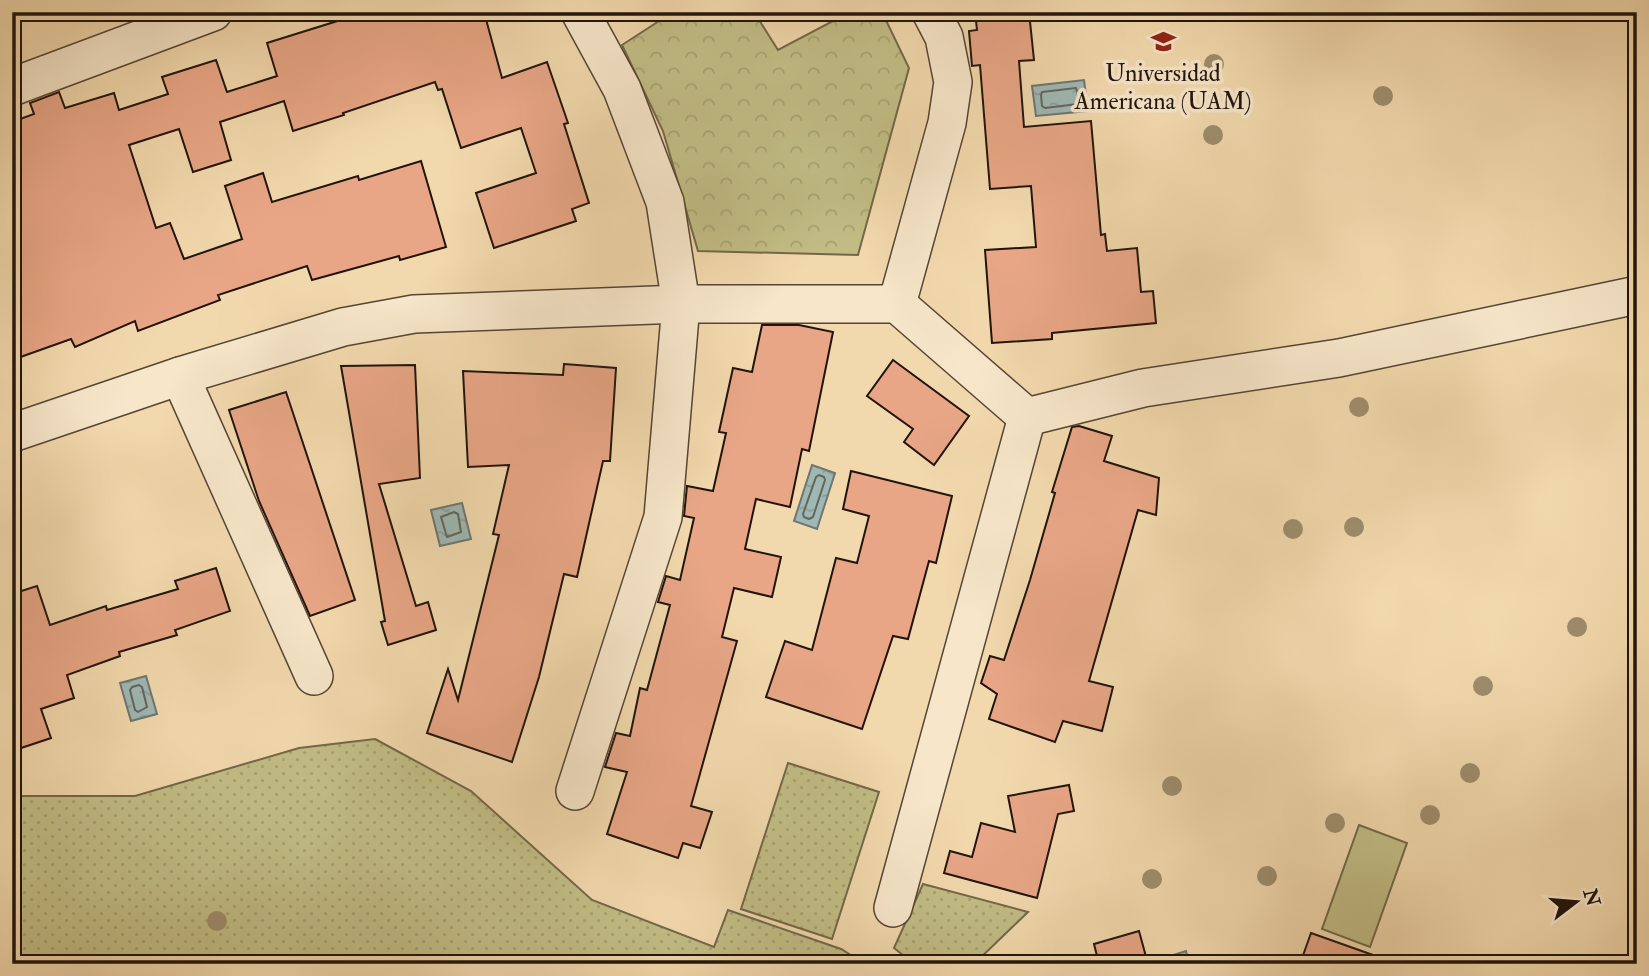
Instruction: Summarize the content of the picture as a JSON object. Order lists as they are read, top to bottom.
{
  "places": {
    "school or university": ["Universidad Americana (UAM)"]
  },
  "north": "right"
}
